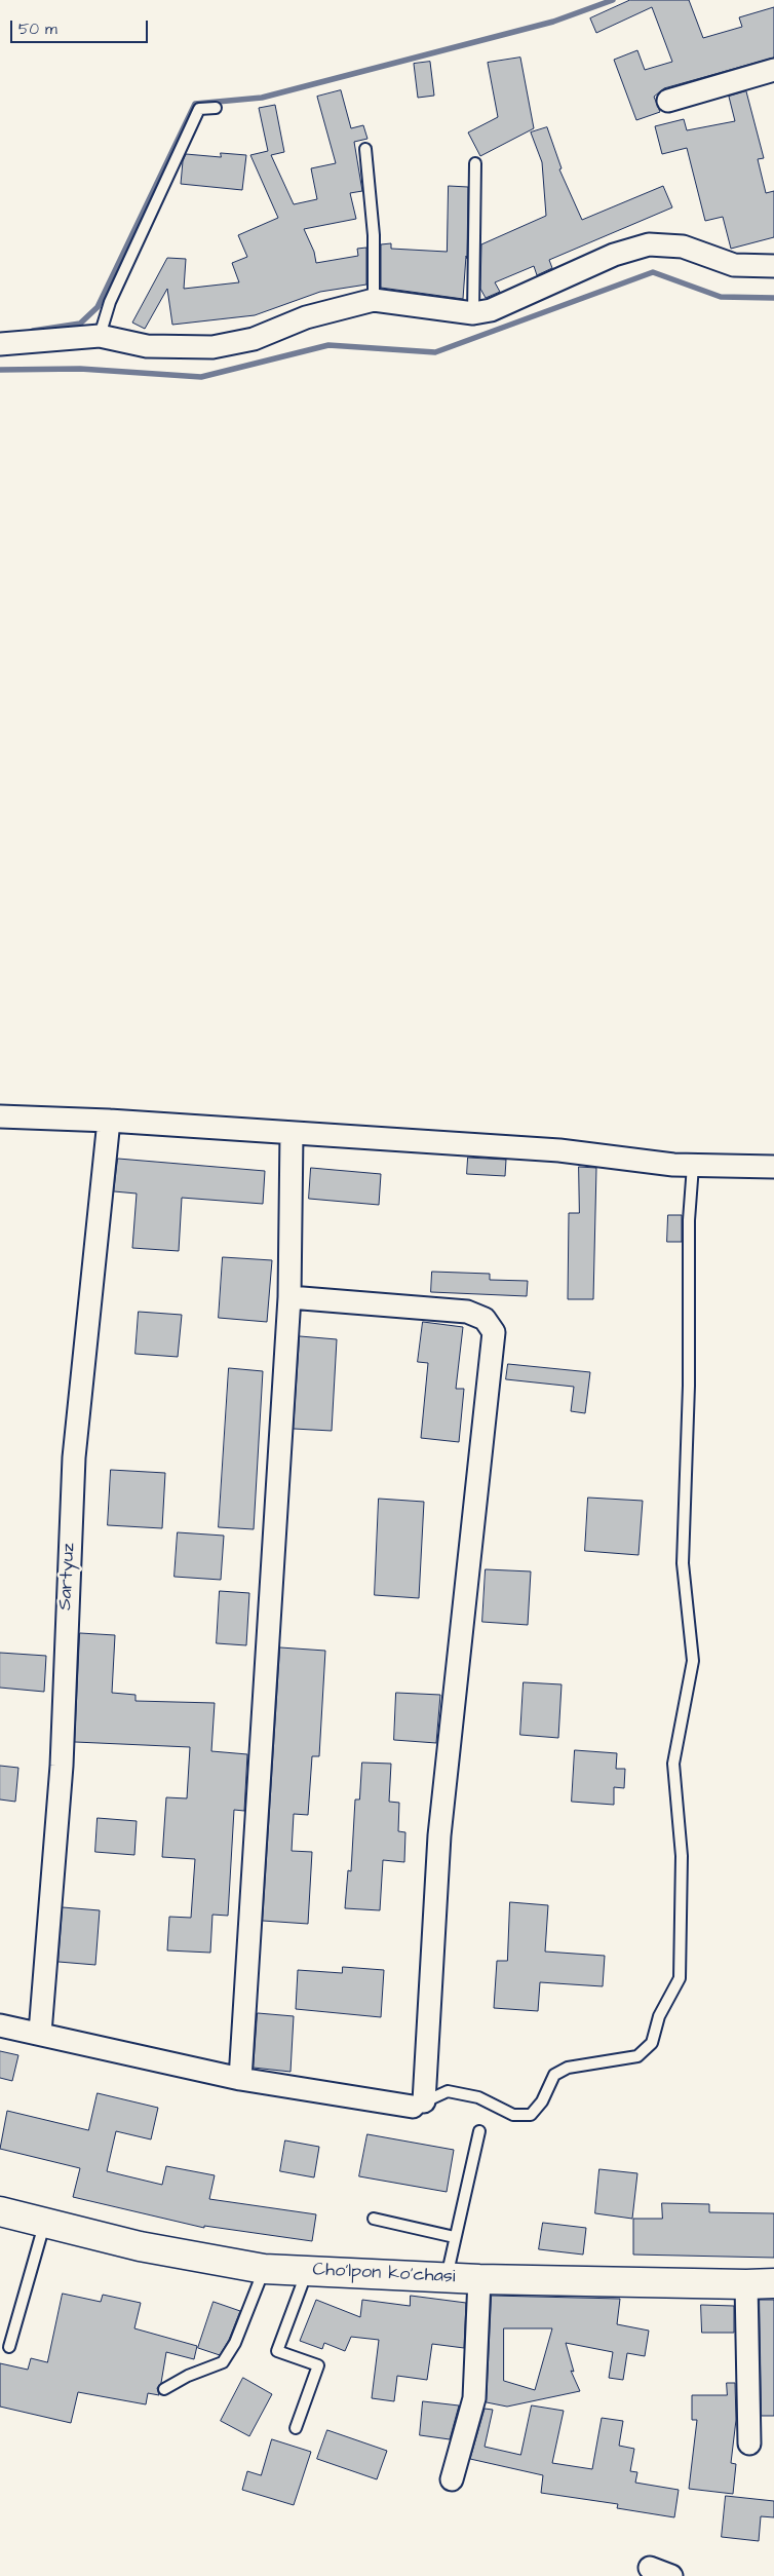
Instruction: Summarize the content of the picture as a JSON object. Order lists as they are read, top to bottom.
{
  "streets": {
    "main road": ["Cho'lpon ko'chasi"],
    "street": ["Sartyuz"]
  },
  "scale_bar": "50 m"
}
